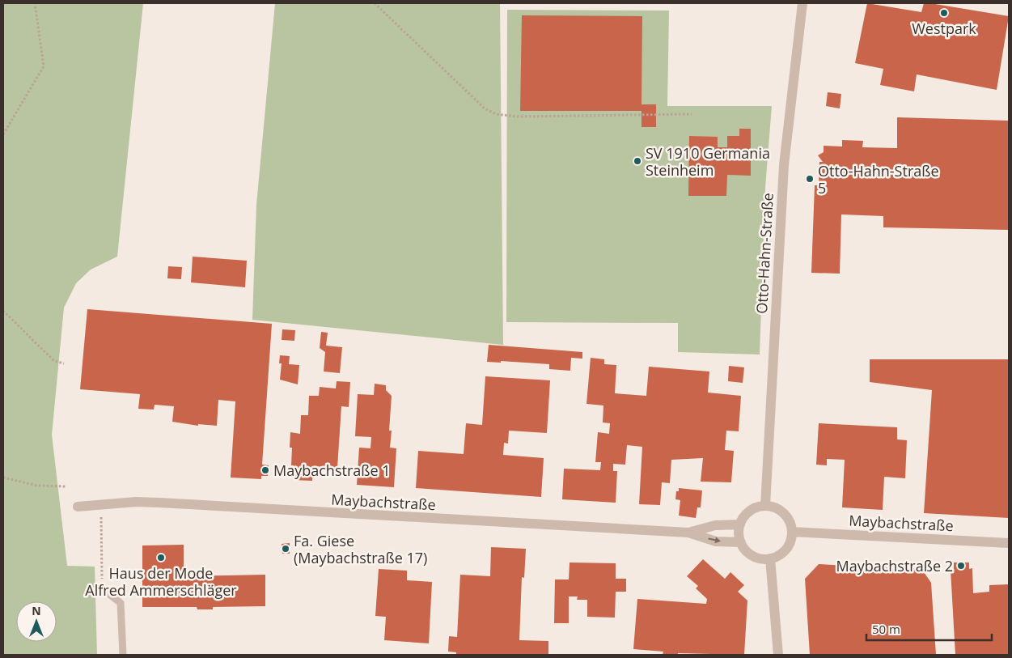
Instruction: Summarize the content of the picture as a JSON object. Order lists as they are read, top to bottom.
{
  "streets": {
    "street": ["Otto-Hahn-Straße", "Maybachstraße"]
  },
  "crossings": [
    ["Otto-Hahn-Straße", "Maybachstraße"]
  ],
  "places": [
    "Westpark",
    "SV 1910 Germania Steinheim",
    "Otto-Hahn-Straße 5",
    "Maybachstraße 1",
    "Fa. Giese (Maybachstraße 17)",
    "Haus der Mode Alfred Ammerschläger",
    "Maybachstraße 2"
  ],
  "scale_bar": "50 m",
  "north": "top"
}
